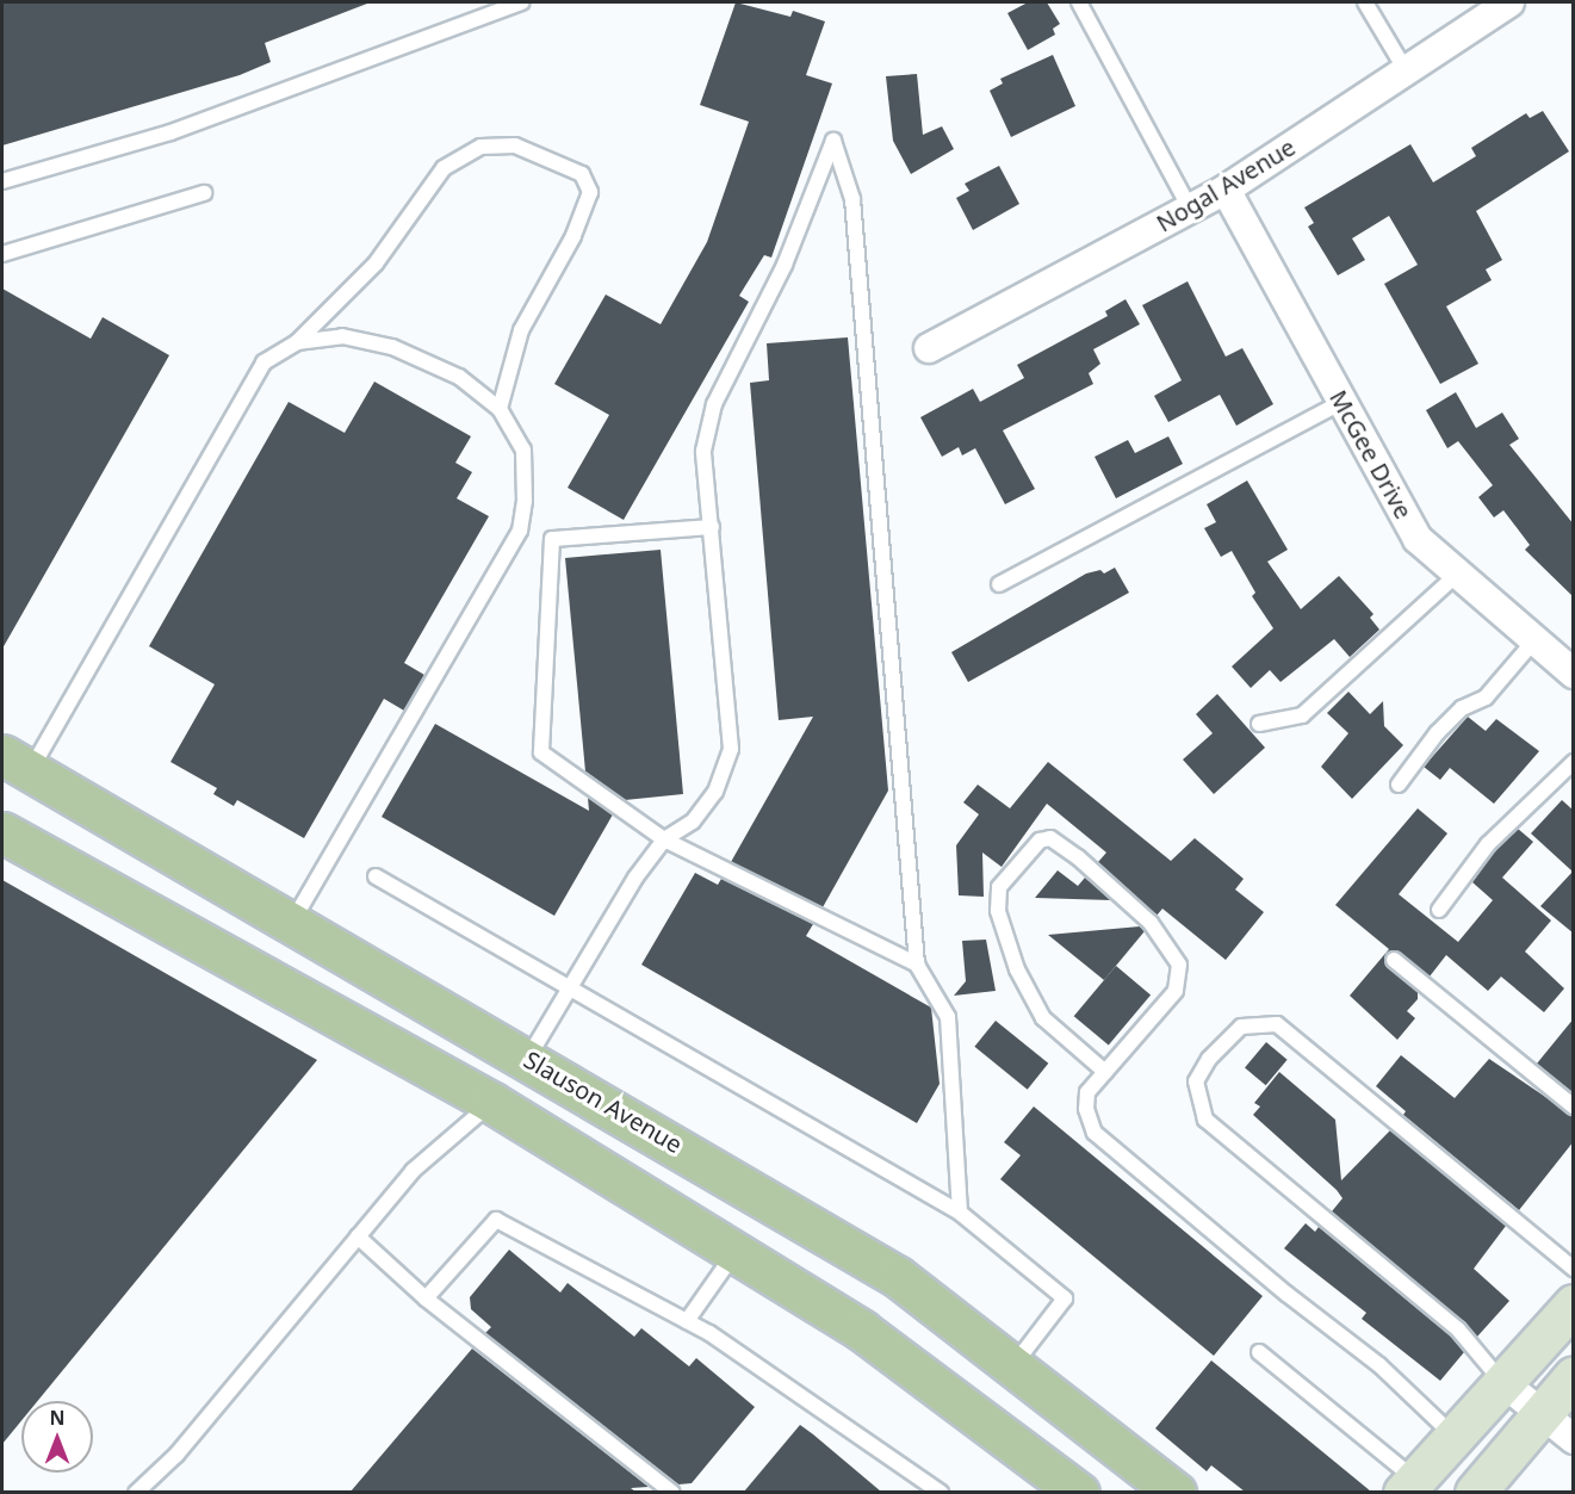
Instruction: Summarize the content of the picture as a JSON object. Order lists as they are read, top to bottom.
{
  "streets": {
    "main road": ["Slauson Avenue"],
    "street": ["Nogal Avenue", "McGee Drive"]
  },
  "crossings": [
    ["Nogal Avenue", "McGee Drive"]
  ],
  "north": "top"
}
